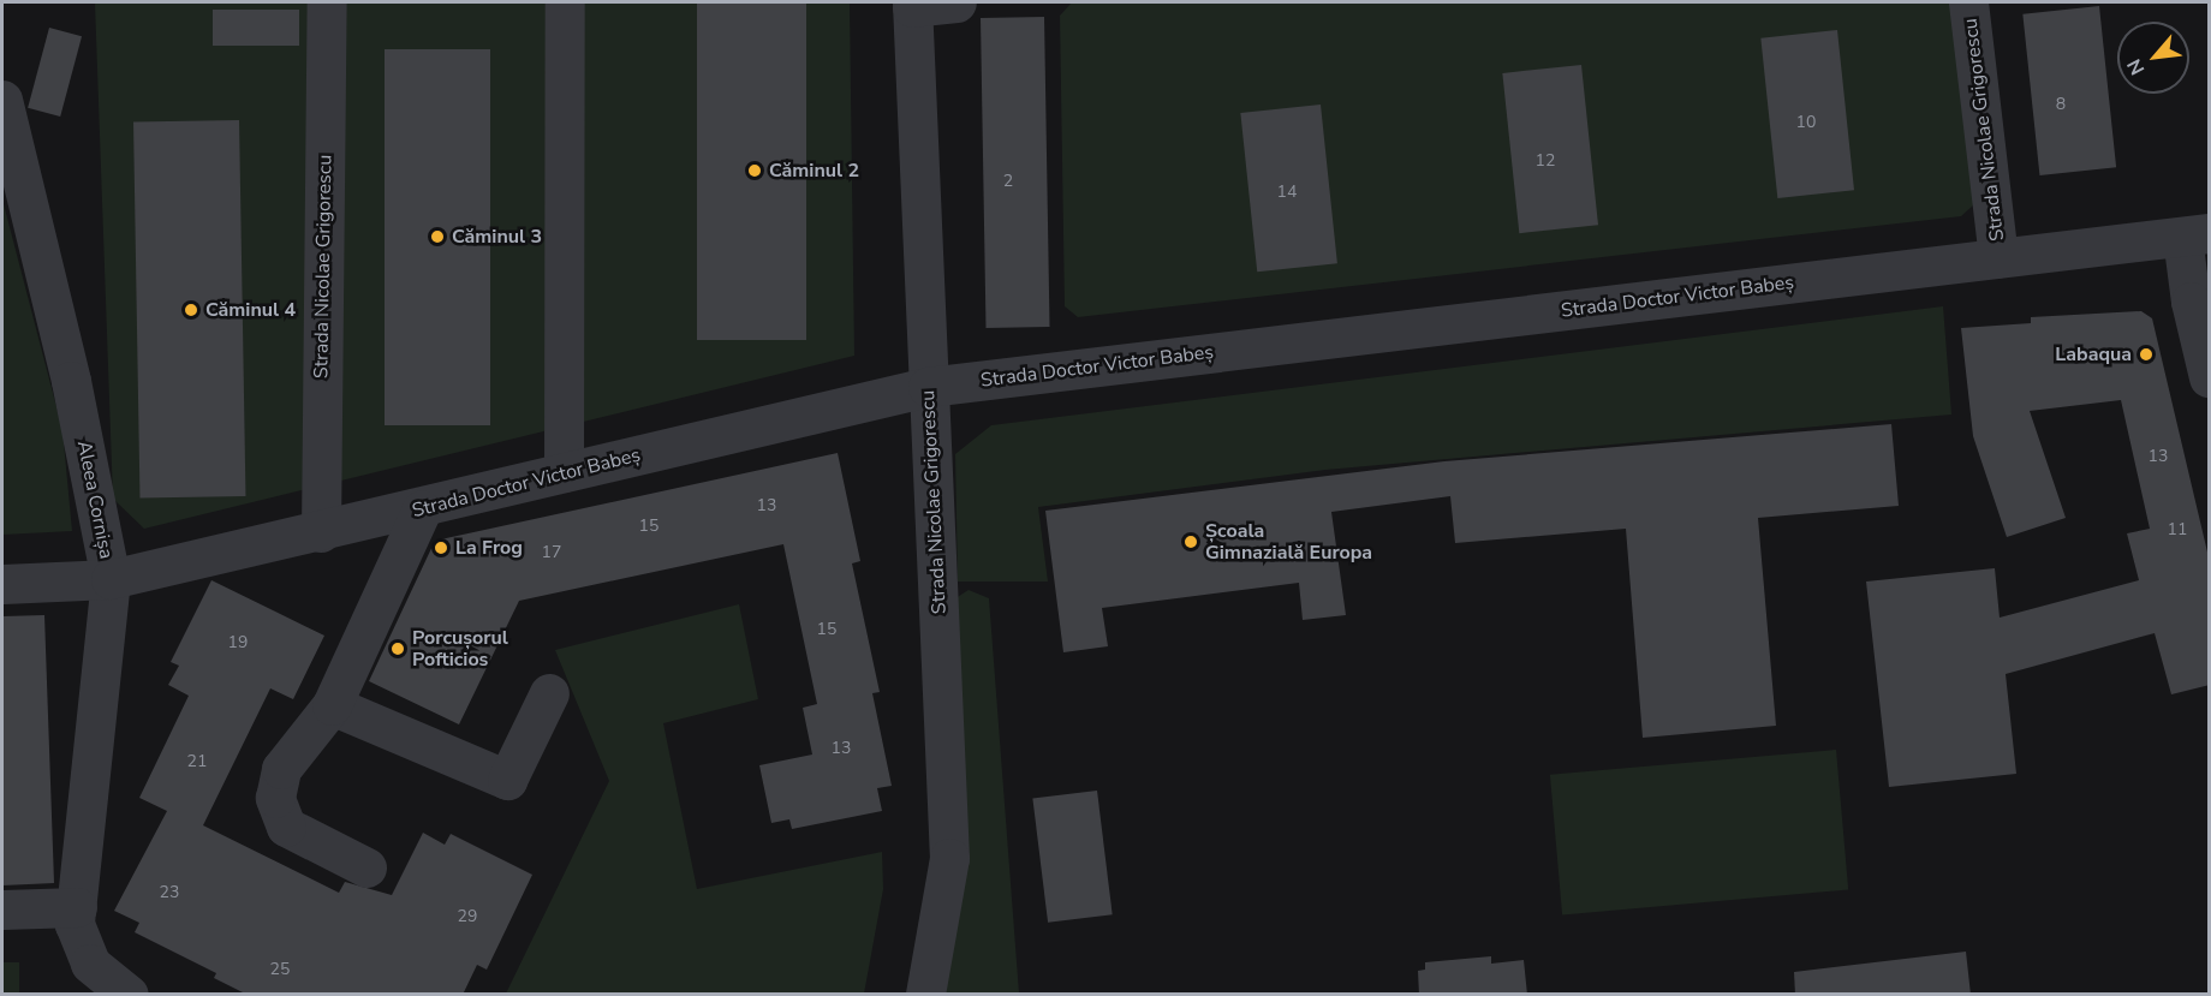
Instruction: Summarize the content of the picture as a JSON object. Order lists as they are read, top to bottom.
{
  "streets": {
    "street": ["Strada Nicolae Grigorescu", "Strada Doctor Victor Babeș", "Aleea Cornișa"]
  },
  "crossings": [
    ["Strada Nicolae Grigorescu", "Strada Doctor Victor Babeș"],
    ["Strada Doctor Victor Babeș", "Aleea Cornișa"]
  ],
  "places": [
    "Căminul 2",
    "Căminul 3",
    "Căminul 4",
    "Labaqua",
    "Școala Gimnazială Europa",
    "La Frog",
    "Porcușorul Pofticios"
  ],
  "house_numbers": [
    "8",
    "10",
    "12",
    "2",
    "14",
    "13",
    "13",
    "15",
    "11",
    "17",
    "15",
    "19",
    "13",
    "21",
    "23",
    "29",
    "25"
  ],
  "north": "bottom left"
}
